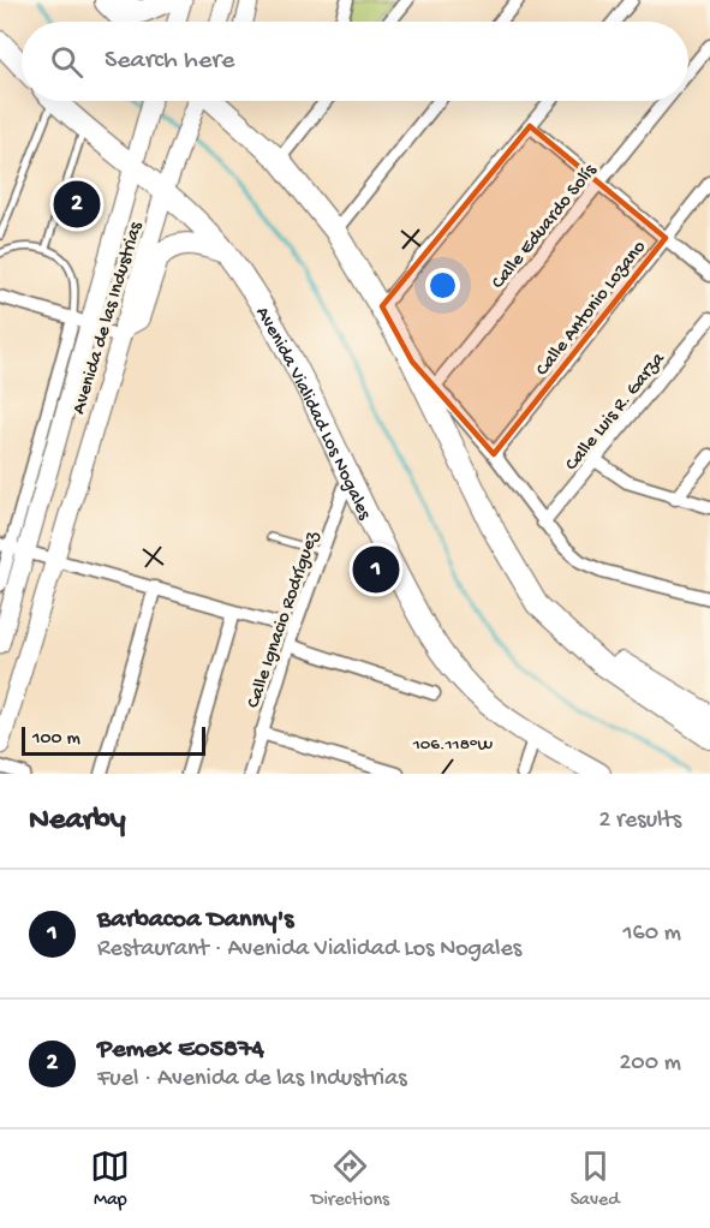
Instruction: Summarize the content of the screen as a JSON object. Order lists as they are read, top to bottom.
{
  "streets": {
    "highway": ["Avenida Vialidad Los Nogales"],
    "main road": ["Avenida de las Industrias"],
    "street": [
      "Calle Eduardo Solís",
      "Calle Antonio Lozano",
      "Calle Luis R. Garza",
      "Calle Ignacio Rodríguez"
    ]
  },
  "crossings": [
    ["Avenida de las Industrias", "Avenida Vialidad Los Nogales"],
    ["Avenida Vialidad Los Nogales", "Calle Ignacio Rodríguez"]
  ],
  "scale_bar": "100 m",
  "page": {
    "search": "Search here",
    "pins": ["2", "1"],
    "scale": "100 m",
    "heading": ["Nearby", "2 results"],
    "list": [
      {
        "mark": "1",
        "name": "Barbacoa Danny's",
        "note": "Restaurant · Avenida Vialidad Los Nogales",
        "value": "160 m"
      },
      {
        "mark": "2",
        "name": "Pemex E05874",
        "note": "Fuel · Avenida de las Industrias",
        "value": "200 m"
      }
    ],
    "nav": ["Map", "Directions", "Saved"]
  },
  "coordinates": ["106.118°W"]
}
